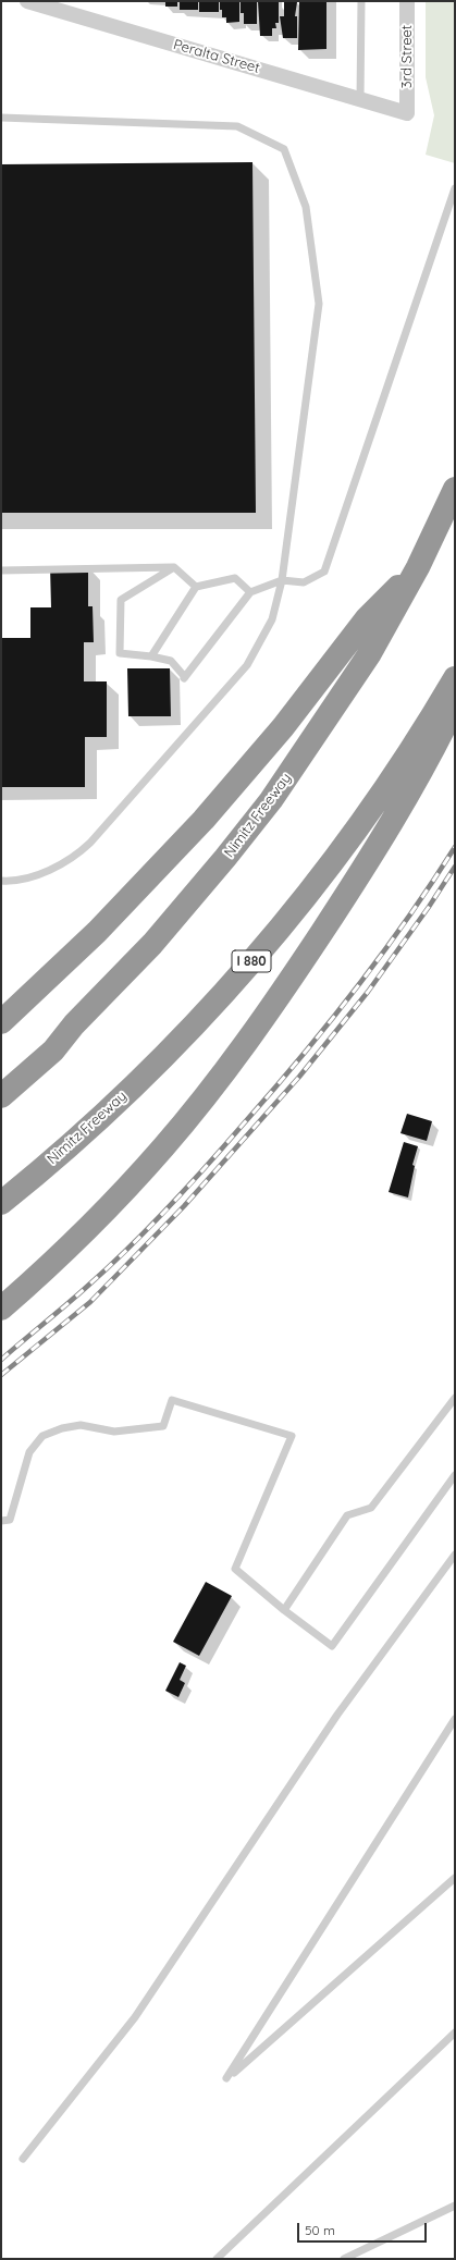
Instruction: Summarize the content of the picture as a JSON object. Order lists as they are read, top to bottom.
{
  "streets": {
    "highway": ["Nimitz Freeway", "I 880"],
    "street": ["Peralta Street", "3rd Street"]
  },
  "crossings": [
    ["Peralta Street", "3rd Street"]
  ],
  "scale_bar": "50 m"
}
